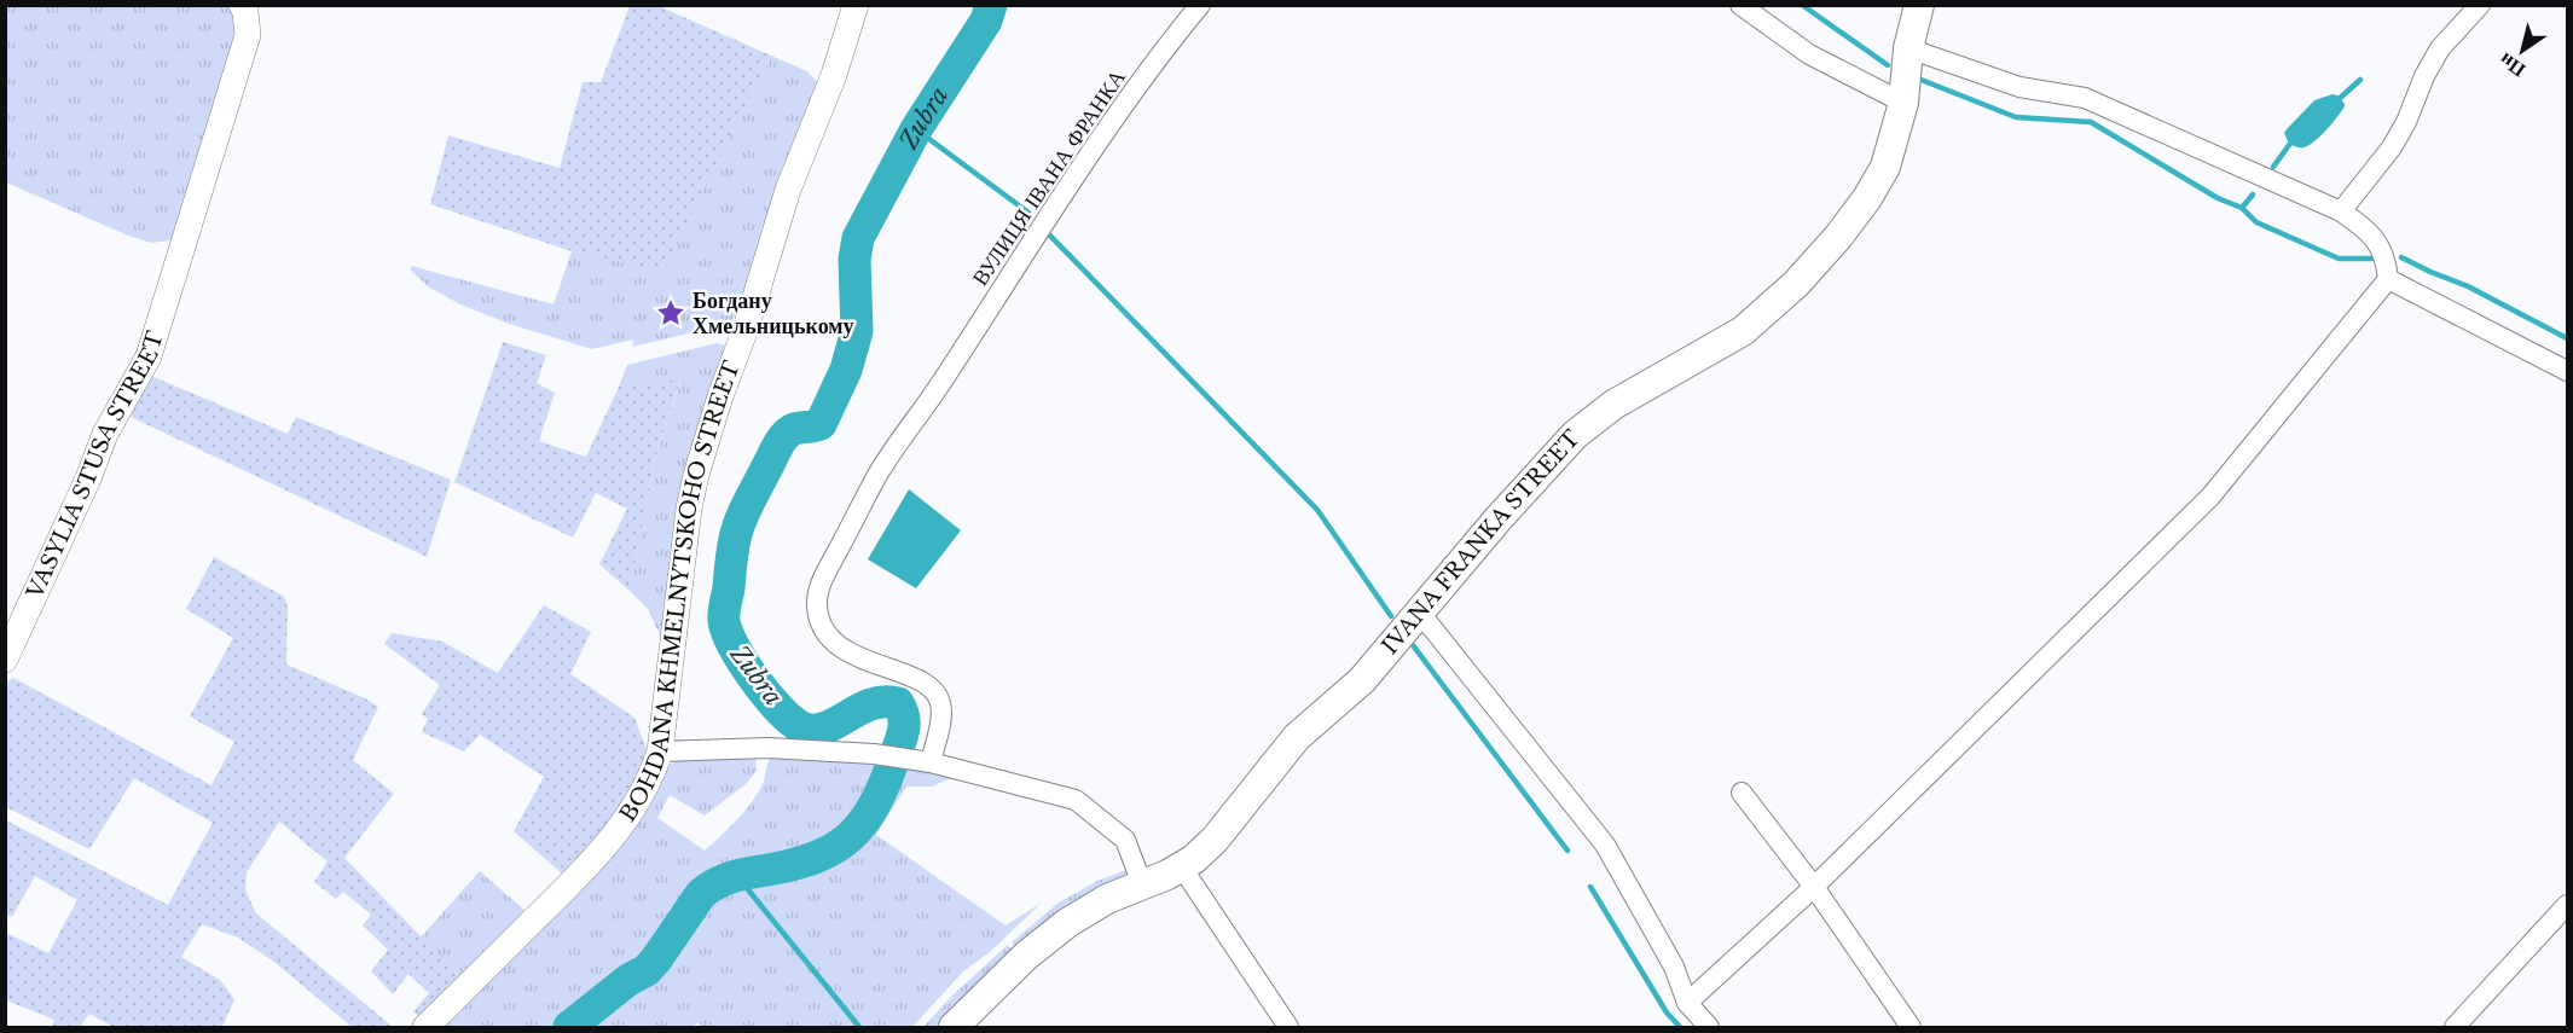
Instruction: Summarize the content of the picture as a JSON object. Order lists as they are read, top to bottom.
{
  "streets": {
    "main road": ["IVANA FRANKA STREET"],
    "street": ["ВУЛИЦЯ ІВАНА ФРАНКА", "VASYLIA STUSA STREET", "BOHDANA KHMELNYTSKOHO STREET"]
  },
  "water": ["Zubra"],
  "places": {
    "place": ["Богдану Хмельницькому"]
  },
  "north": "bottom left"
}
